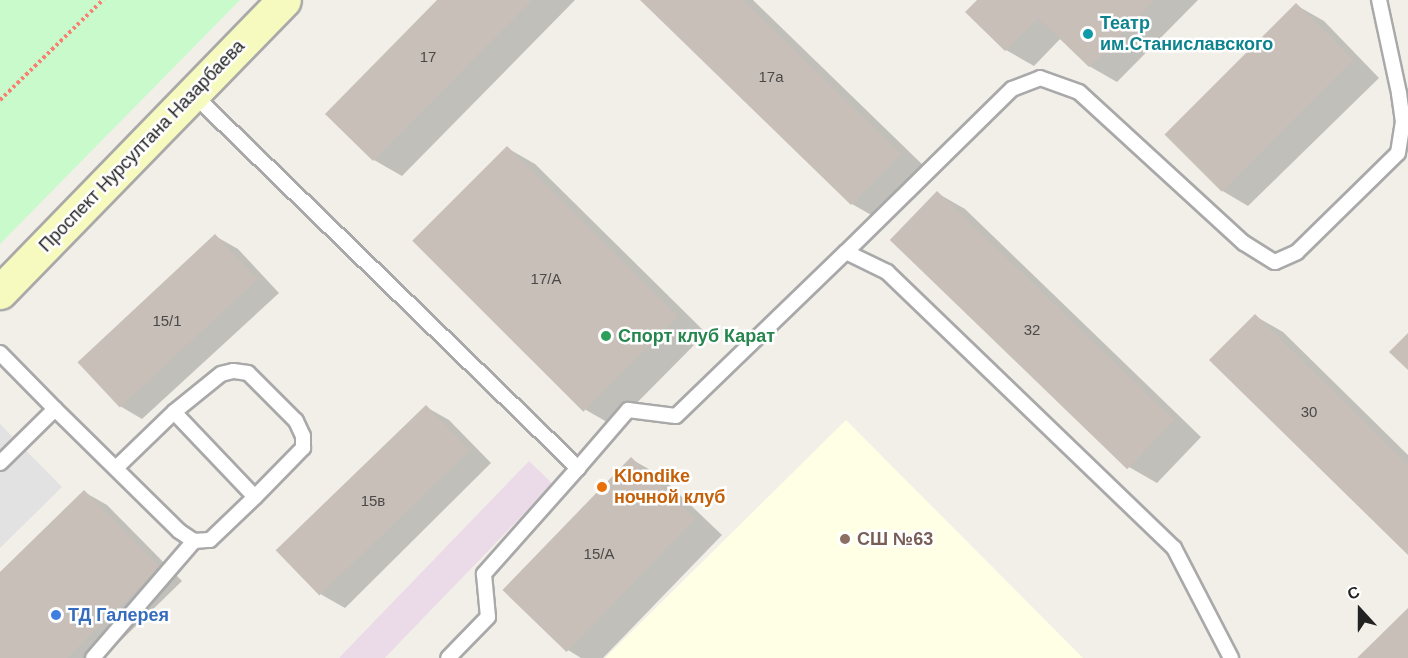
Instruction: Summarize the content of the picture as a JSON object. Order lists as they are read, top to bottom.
{
  "streets": {
    "main road": ["Проспект Нурсултана Назарбаева"]
  },
  "places": [
    "Театр им.Станиславского",
    "Спорт клуб Карат",
    "Klondike ночной клуб",
    "СШ №63",
    "ТД Галерея"
  ],
  "house_numbers": [
    "17",
    "17а",
    "17/А",
    "15/1",
    "32",
    "30",
    "15в",
    "15/А"
  ],
  "north": "top"
}
